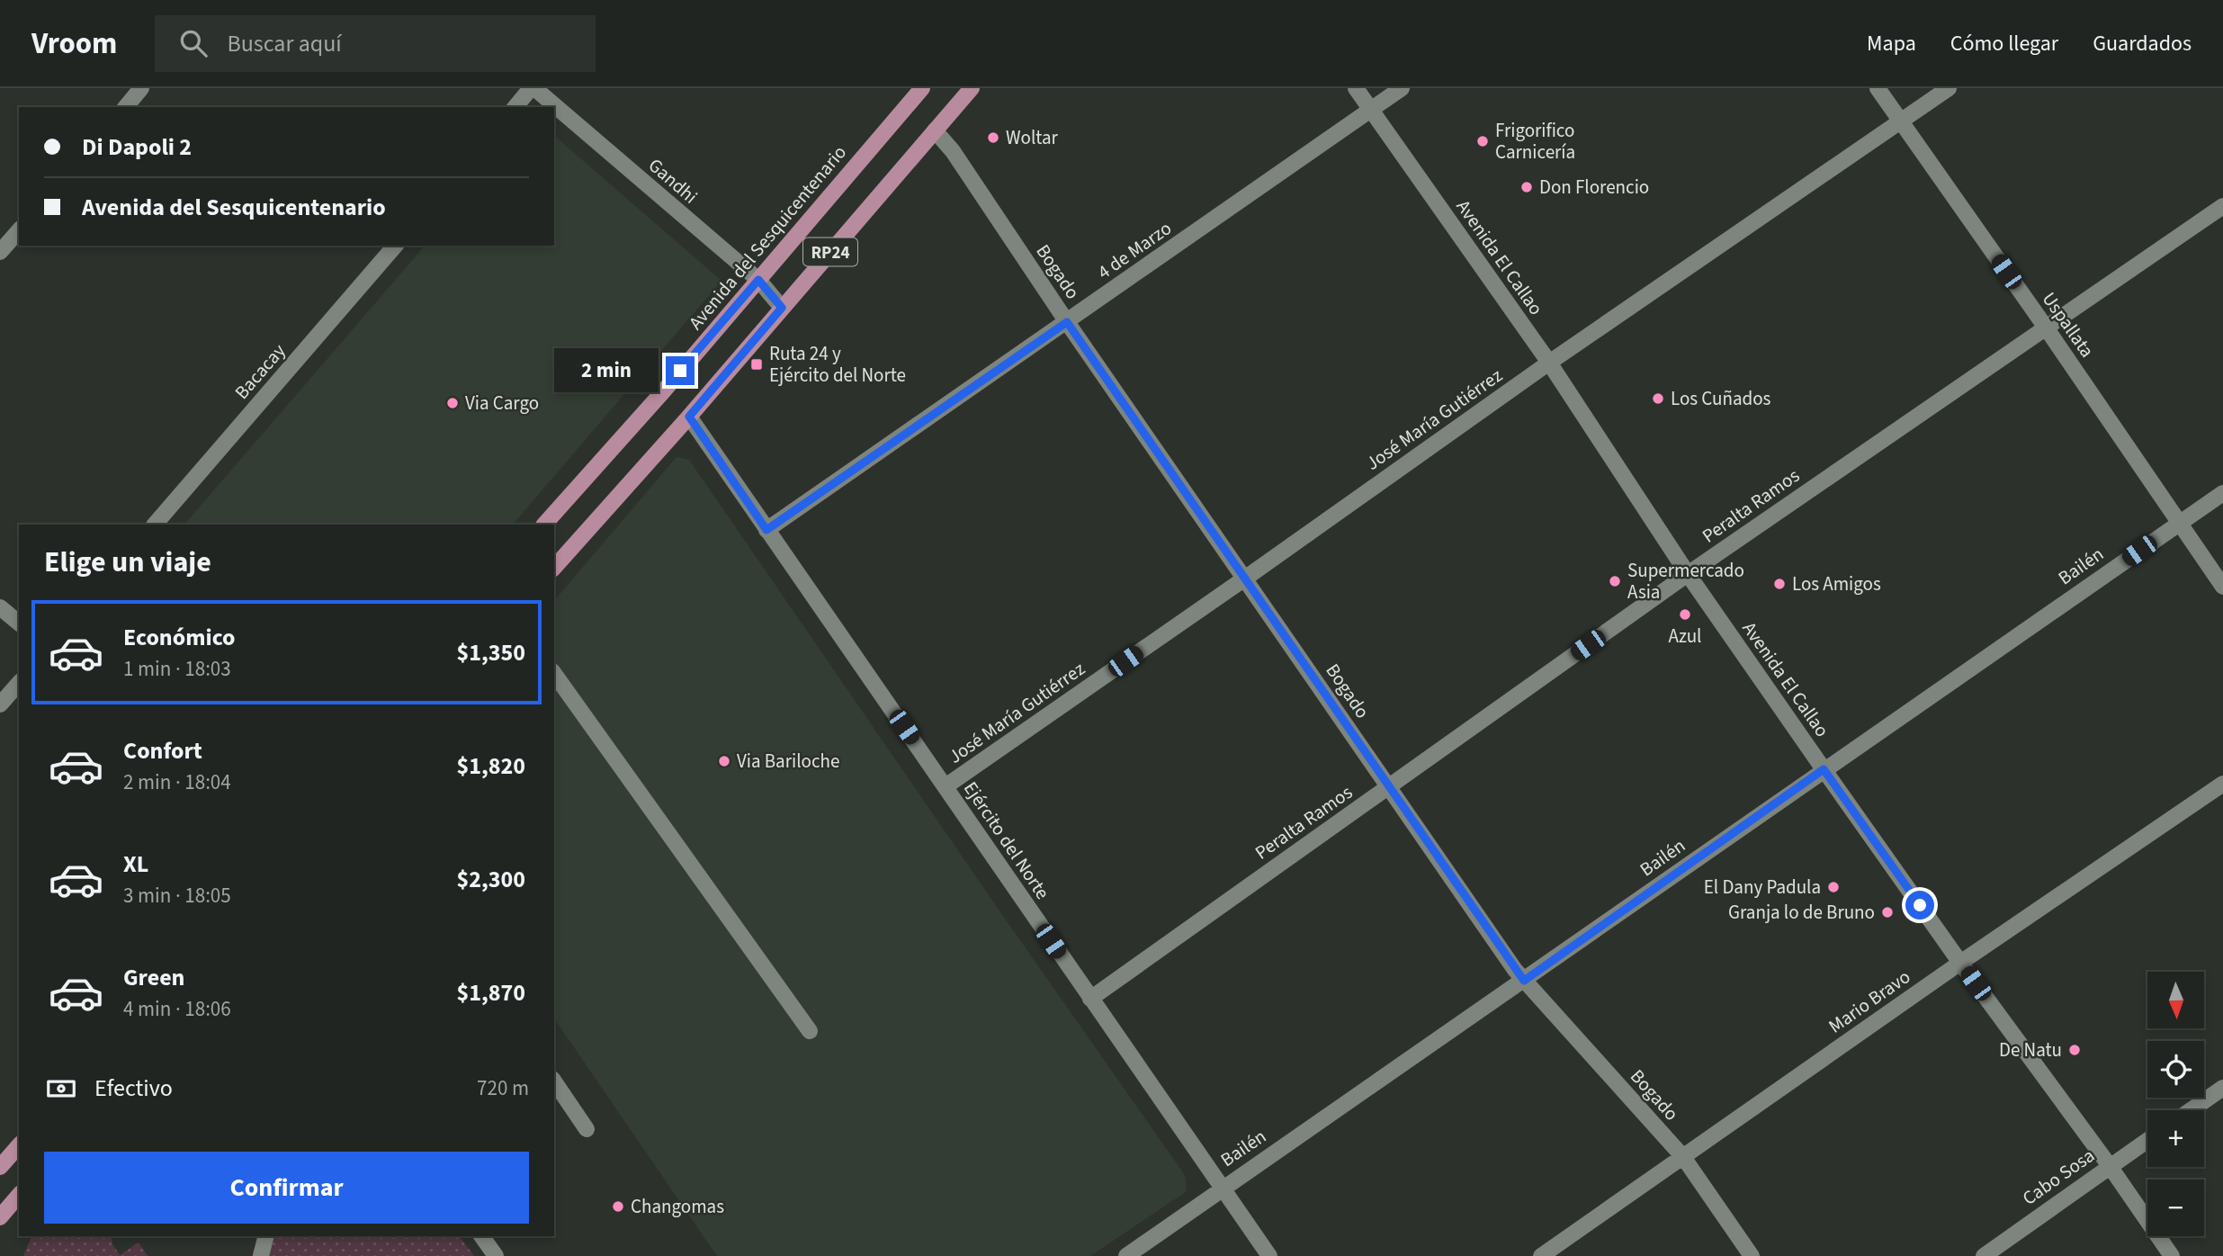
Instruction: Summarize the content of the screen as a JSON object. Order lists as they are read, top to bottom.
{
  "streets": {
    "main road": ["Avenida del Sesquicentenario", "RP24"],
    "street": [
      "Gandhi",
      "4 de Marzo",
      "Avenida El Callao",
      "Bogado",
      "Uspallata",
      "Bacacay",
      "José María Gutiérrez",
      "Peralta Ramos",
      "Bailén",
      "Ejército del Norte",
      "Mario Bravo",
      "Cabo Sosa"
    ]
  },
  "crossings": [
    ["Gandhi", "Avenida del Sesquicentenario"],
    ["Gandhi", "RP24"],
    ["4 de Marzo", "Avenida El Callao"],
    ["4 de Marzo", "Bogado"],
    ["4 de Marzo", "Ejército del Norte"],
    ["RP24", "Bogado"],
    ["RP24", "Ejército del Norte"],
    ["Avenida El Callao", "José María Gutiérrez"],
    ["Avenida El Callao", "Peralta Ramos"],
    ["Avenida El Callao", "Bailén"],
    ["Avenida El Callao", "Mario Bravo"],
    ["Avenida El Callao", "Cabo Sosa"],
    ["Bogado", "José María Gutiérrez"],
    ["Bogado", "Peralta Ramos"],
    ["Bogado", "Bailén"],
    ["Bogado", "Mario Bravo"],
    ["Uspallata", "José María Gutiérrez"],
    ["Uspallata", "Peralta Ramos"],
    ["Uspallata", "Bailén"],
    ["José María Gutiérrez", "Ejército del Norte"],
    ["Peralta Ramos", "Ejército del Norte"],
    ["Bailén", "Ejército del Norte"]
  ],
  "places": {
    "other": [
      "Woltar",
      "Frigorifico Carnicería",
      "Don Florencio",
      "Los Cuñados",
      "Via Cargo",
      "Supermercado Asia",
      "Los Amigos",
      "Azul",
      "Via Bariloche",
      "El Dany Padula",
      "Granja lo de Bruno",
      "De Natu",
      "Changomas"
    ],
    "transit": ["Ruta 24 y Ejército del Norte"]
  },
  "north": "bottom",
  "page": {
    "header": "Vroom",
    "search": "Buscar aquí",
    "nav": ["Mapa", "Cómo llegar", "Guardados"],
    "banner": ["Di Dapoli 2", "Avenida del Sesquicentenario"],
    "bubble": "2 min",
    "heading": "Elige un viaje",
    "list": [
      {
        "name": "Económico",
        "note": "1 min · 18:03",
        "value": "$1,350"
      },
      {
        "name": "Confort",
        "note": "2 min · 18:04",
        "value": "$1,820"
      },
      {
        "name": "XL",
        "note": "3 min · 18:05",
        "value": "$2,300"
      },
      {
        "name": "Green",
        "note": "4 min · 18:06",
        "value": "$1,870"
      }
    ],
    "map_buttons": ["+", "−"],
    "pay": ["Efectivo", "720 m"],
    "buttons": "Confirmar"
  }
}
